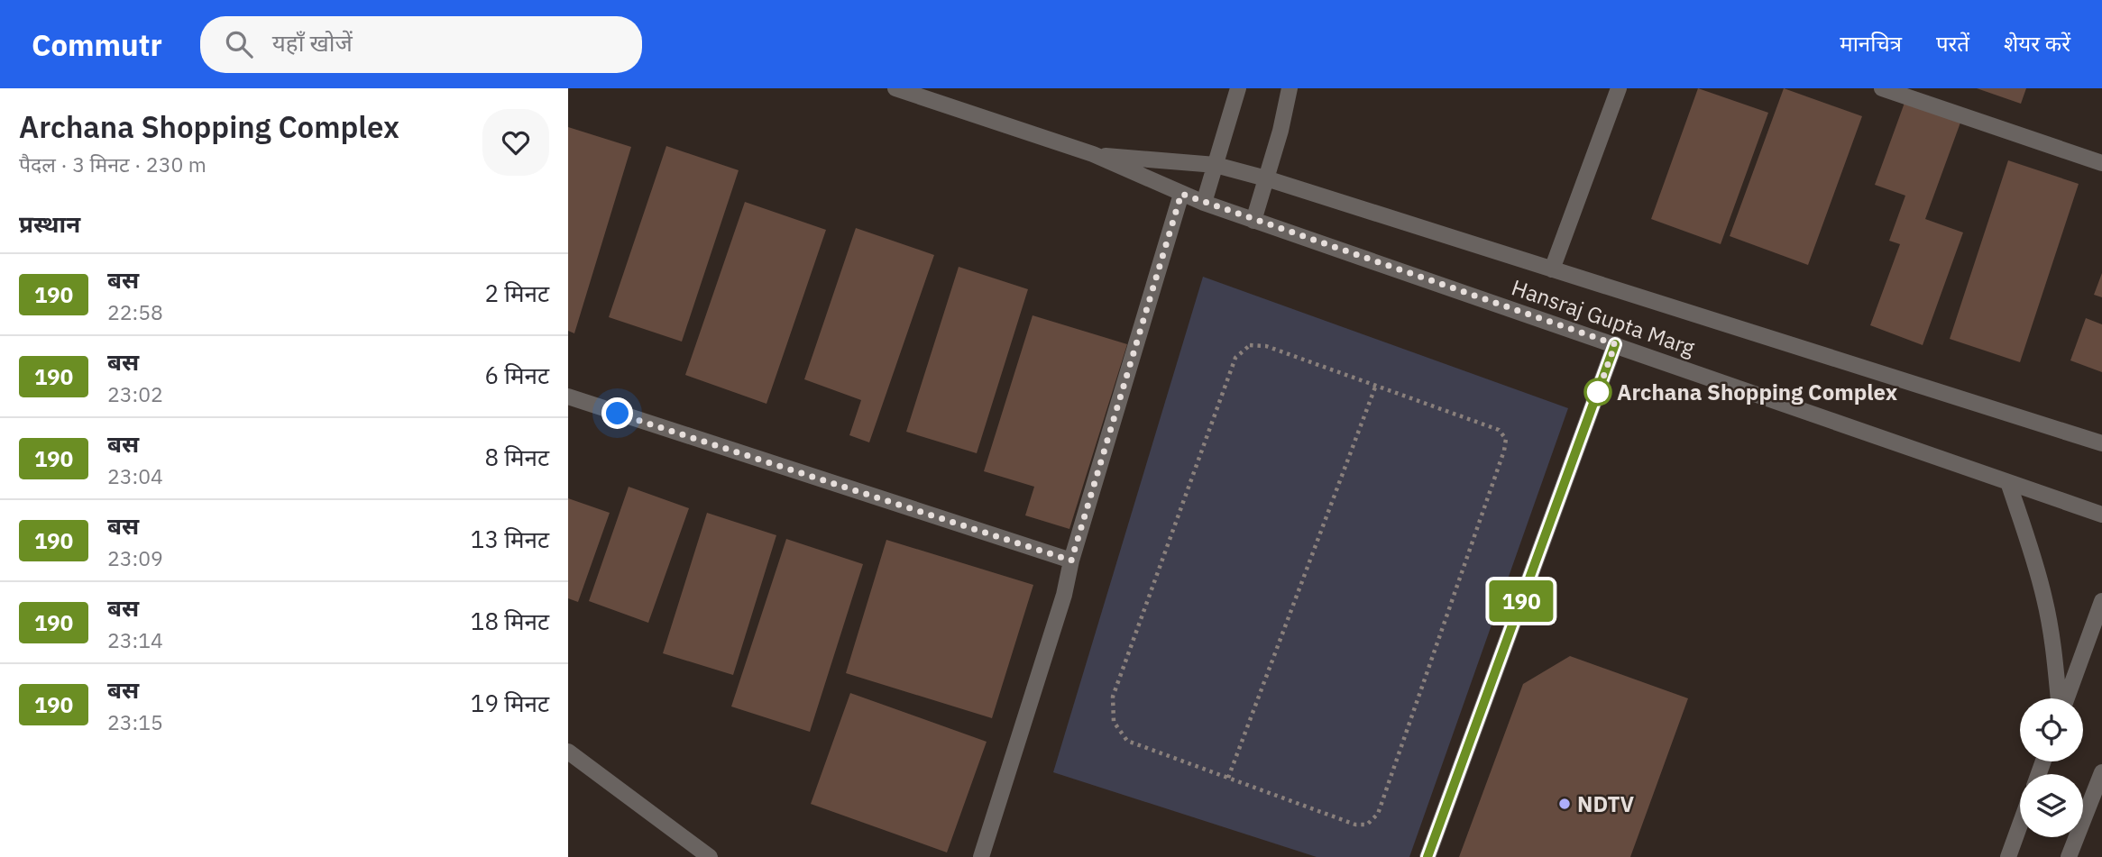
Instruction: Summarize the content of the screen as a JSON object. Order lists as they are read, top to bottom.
{
  "streets": {
    "street": ["Hansraj Gupta Marg"]
  },
  "places": ["Archana Shopping Complex", "NDTV"],
  "lines": ["bus line 190"],
  "page": {
    "header": "Commutr",
    "search": "यहाँ खोजें",
    "nav": ["मानचित्र", "परतें", "शेयर करें"],
    "heading": [
      ["Archana Shopping Complex", "पैदल · 3 मिनट · 230 m"],
      "प्रस्थान"
    ],
    "on_map": "190",
    "list": [
      {
        "mark": "190",
        "name": "बस",
        "note": "22:58",
        "value": "2 मिनट"
      },
      {
        "mark": "190",
        "name": "बस",
        "note": "23:02",
        "value": "6 मिनट"
      },
      {
        "mark": "190",
        "name": "बस",
        "note": "23:04",
        "value": "8 मिनट"
      },
      {
        "mark": "190",
        "name": "बस",
        "note": "23:09",
        "value": "13 मिनट"
      },
      {
        "mark": "190",
        "name": "बस",
        "note": "23:14",
        "value": "18 मिनट"
      },
      {
        "mark": "190",
        "name": "बस",
        "note": "23:15",
        "value": "19 मिनट"
      }
    ]
  }
}
